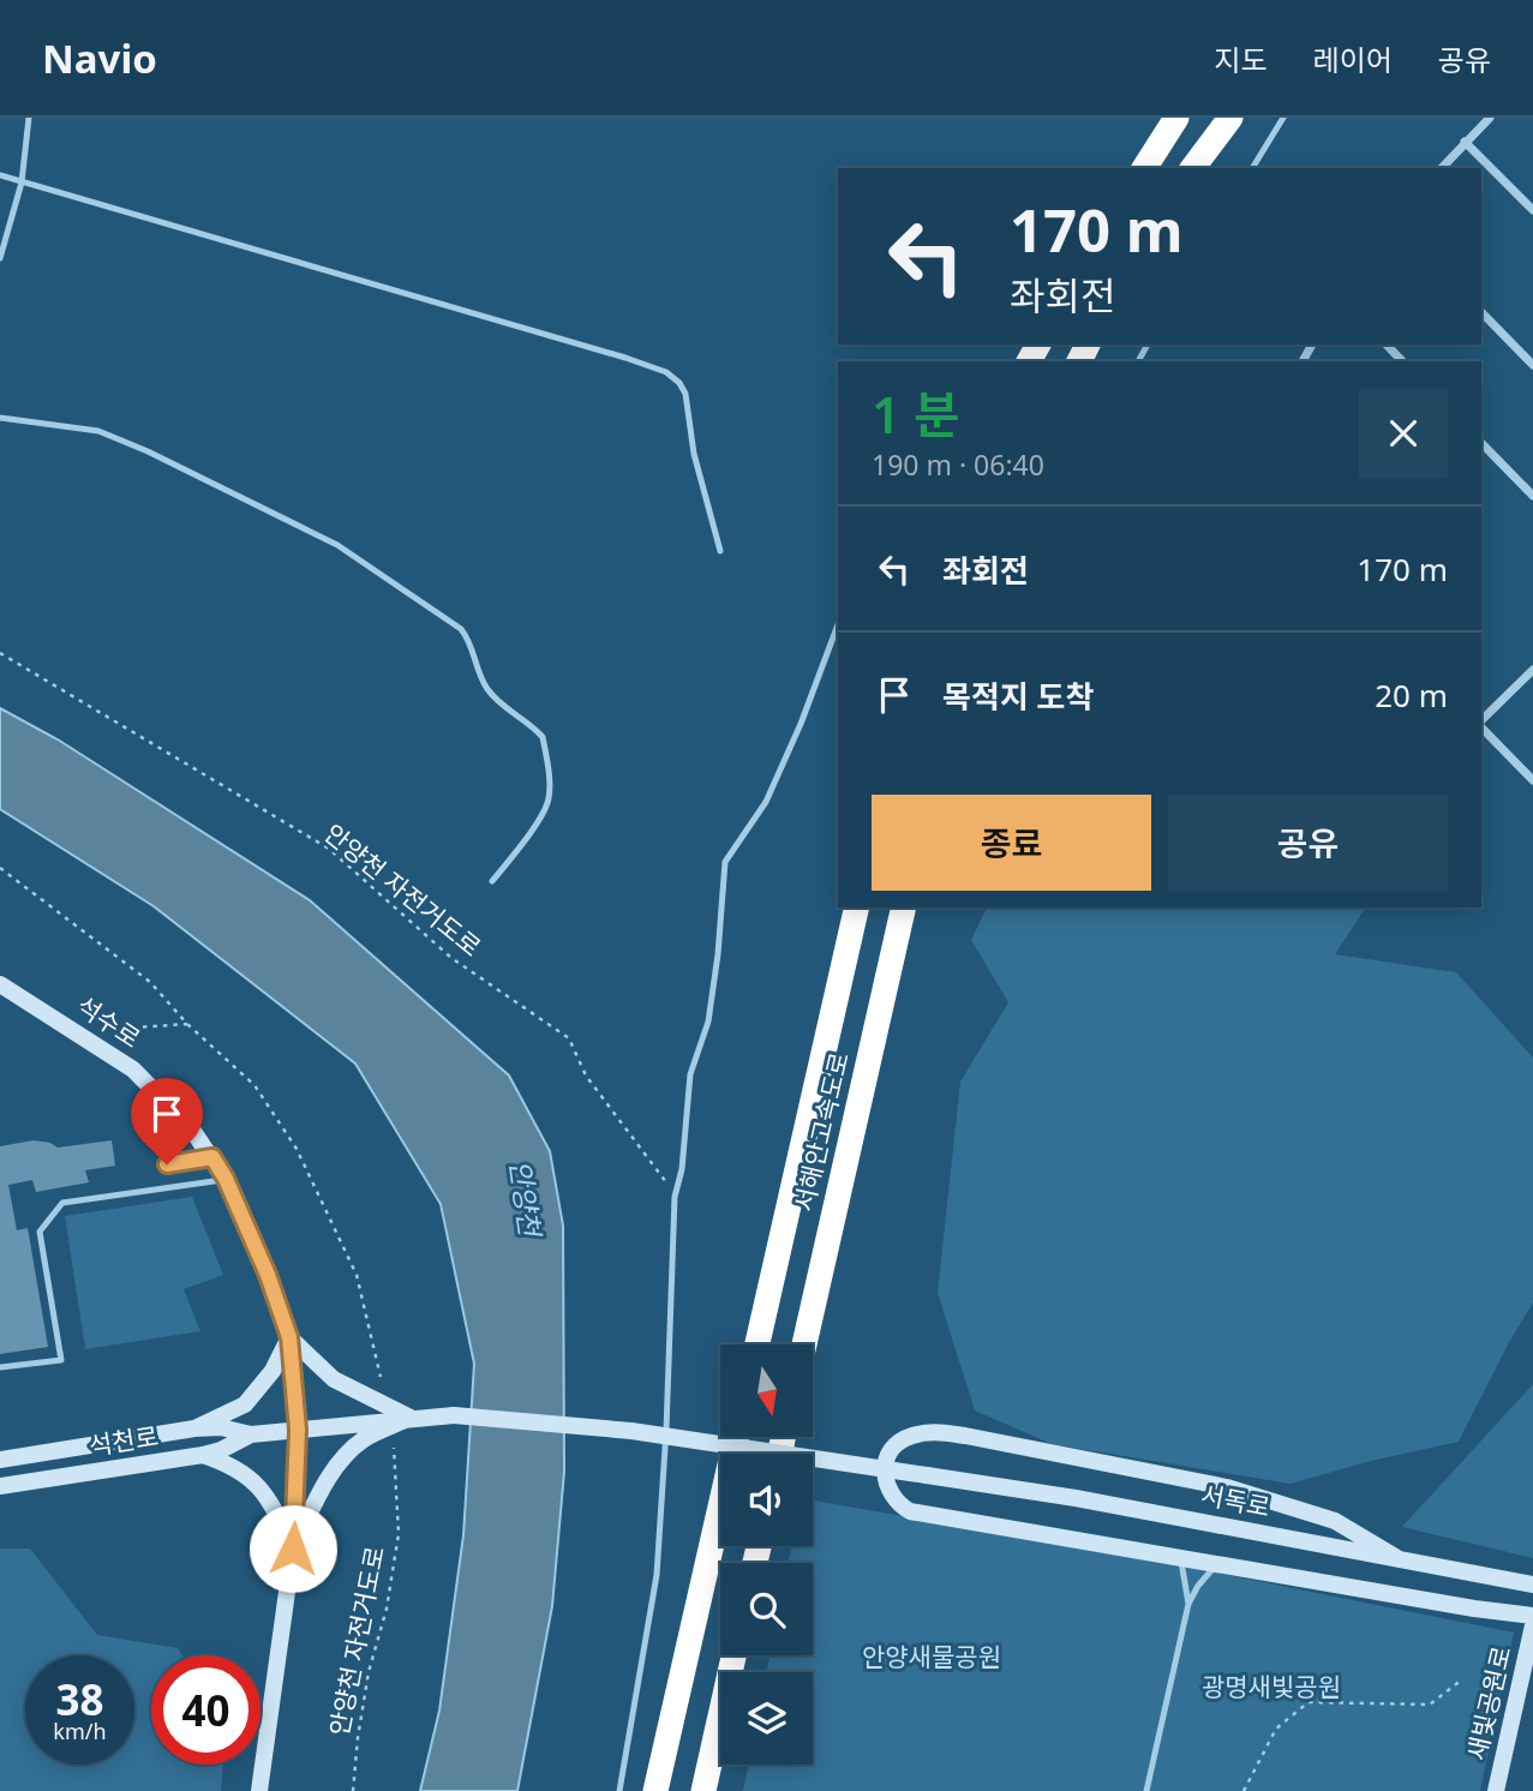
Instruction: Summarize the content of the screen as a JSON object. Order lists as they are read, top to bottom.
{
  "streets": {
    "highway": ["서해안고속도로"],
    "main road": [
      "석수로",
      "석천로",
      "서독로",
      "새빛공원로"
    ],
    "path": ["안양천 자전거도로"]
  },
  "crossings": [
    ["석수로", "석천로"],
    ["석천로", "서독로"]
  ],
  "water": ["안양천"],
  "parks": ["안양새물공원", "광명새빛공원"],
  "north": "bottom",
  "page": {
    "header": "Navio",
    "nav": ["지도", "레이어", "공유"],
    "turn": ["170 m", "좌회전"],
    "heading": ["1 분", "190 m · 06:40"],
    "list": [
      {
        "name": "좌회전",
        "value": "170 m"
      },
      {
        "name": "목적지 도착",
        "value": "20 m"
      }
    ],
    "buttons": ["종료", "공유"],
    "speed": "38 km/h",
    "limit": "40"
  }
}
